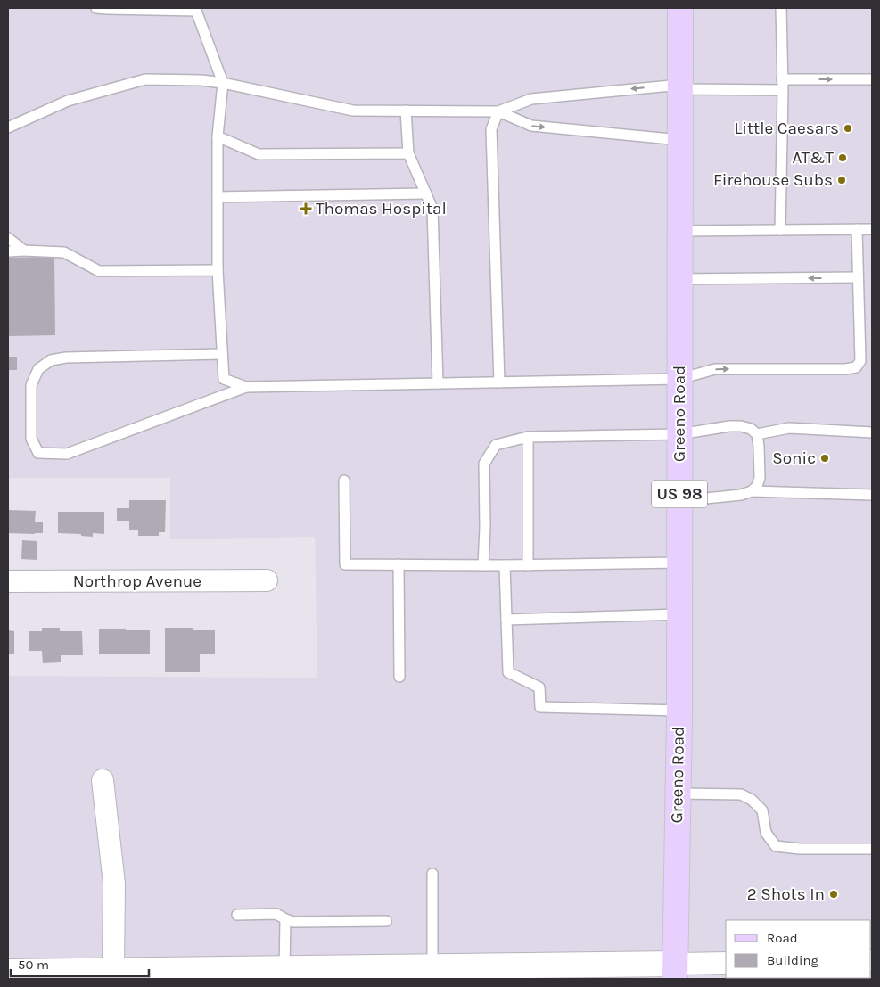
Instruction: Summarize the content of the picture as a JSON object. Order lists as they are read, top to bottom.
{
  "streets": {
    "main road": ["Greeno Road", "US 98"],
    "street": ["Northrop Avenue"]
  },
  "places": {
    "other": [
      "Little Caesars",
      "AT&T",
      "Firehouse Subs",
      "Sonic",
      "2 Shots In"
    ],
    "health": ["Thomas Hospital"]
  },
  "legend": ["Road", "Building"],
  "scale_bar": "50 m"
}
